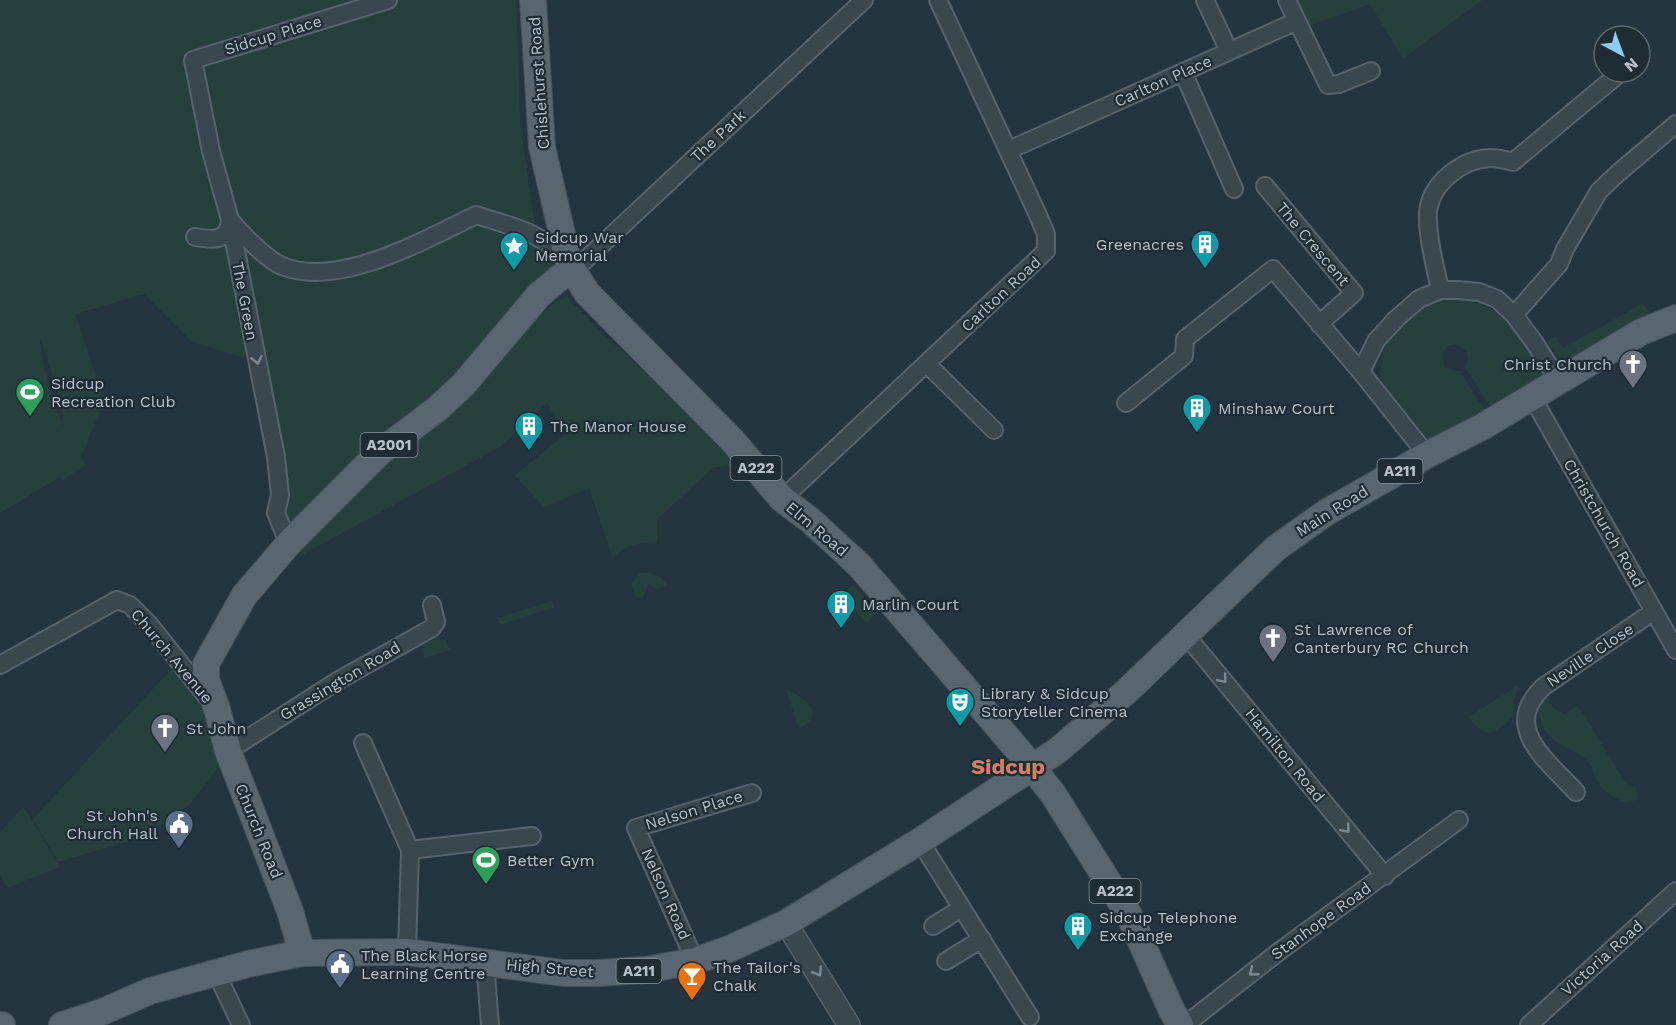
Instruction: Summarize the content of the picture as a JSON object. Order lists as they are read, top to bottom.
{
  "streets": {
    "main road": [
      "Chislehurst Road",
      "A2001",
      "A222",
      "A211",
      "Main Road",
      "Elm Road",
      "Church Road",
      "High Street"
    ],
    "street": [
      "Sidcup Place",
      "Carlton Place",
      "The Park",
      "The Crescent",
      "Carlton Road",
      "The Green",
      "Christchurch Road",
      "Neville Close",
      "Church Avenue",
      "Grassington Road",
      "Hamilton Road",
      "Nelson Place",
      "Nelson Road",
      "Stanhope Road",
      "Victoria Road"
    ]
  },
  "crossings": [
    ["Sidcup Place", "The Green"],
    ["Carlton Place", "Carlton Road"],
    ["Chislehurst Road", "The Park"],
    ["Chislehurst Road", "A2001"],
    ["Chislehurst Road", "Elm Road"],
    ["The Park", "A2001"],
    ["The Park", "Elm Road"],
    ["Carlton Road", "Elm Road"],
    ["The Green", "A2001"],
    ["A2001", "Elm Road"],
    ["A2001", "Church Avenue"],
    ["A2001", "Church Road"],
    ["A222", "Main Road"],
    ["A222", "Elm Road"],
    ["A222", "High Street"],
    ["Main Road", "Christchurch Road"],
    ["Main Road", "Elm Road"],
    ["Main Road", "Hamilton Road"],
    ["Main Road", "High Street"],
    ["Christchurch Road", "Neville Close"],
    ["Elm Road", "High Street"],
    ["Church Avenue", "Church Road"],
    ["Grassington Road", "Church Road"],
    ["Hamilton Road", "Stanhope Road"],
    ["Nelson Place", "Nelson Road"],
    ["Church Road", "High Street"],
    ["Nelson Road", "High Street"]
  ],
  "one_way": ["The Green", "Hamilton Road", "Stanhope Road"],
  "districts": ["Sidcup"],
  "places": {
    "building": [
      "Greenacres",
      "Minshaw Court",
      "The Manor House",
      "Marlin Court",
      "Sidcup Telephone Exchange"
    ],
    "place": ["Sidcup War Memorial"],
    "church": ["Christ Church", "St Lawrence of Canterbury RC Church", "St John"],
    "sports": ["Sidcup Recreation Club", "Better Gym"],
    "theatre": ["Library & Sidcup Storyteller Cinema"],
    "public building": ["St John's Church Hall", "The Black Horse Learning Centre"],
    "bar": ["The Tailor's Chalk"]
  },
  "north": "bottom right"
}
